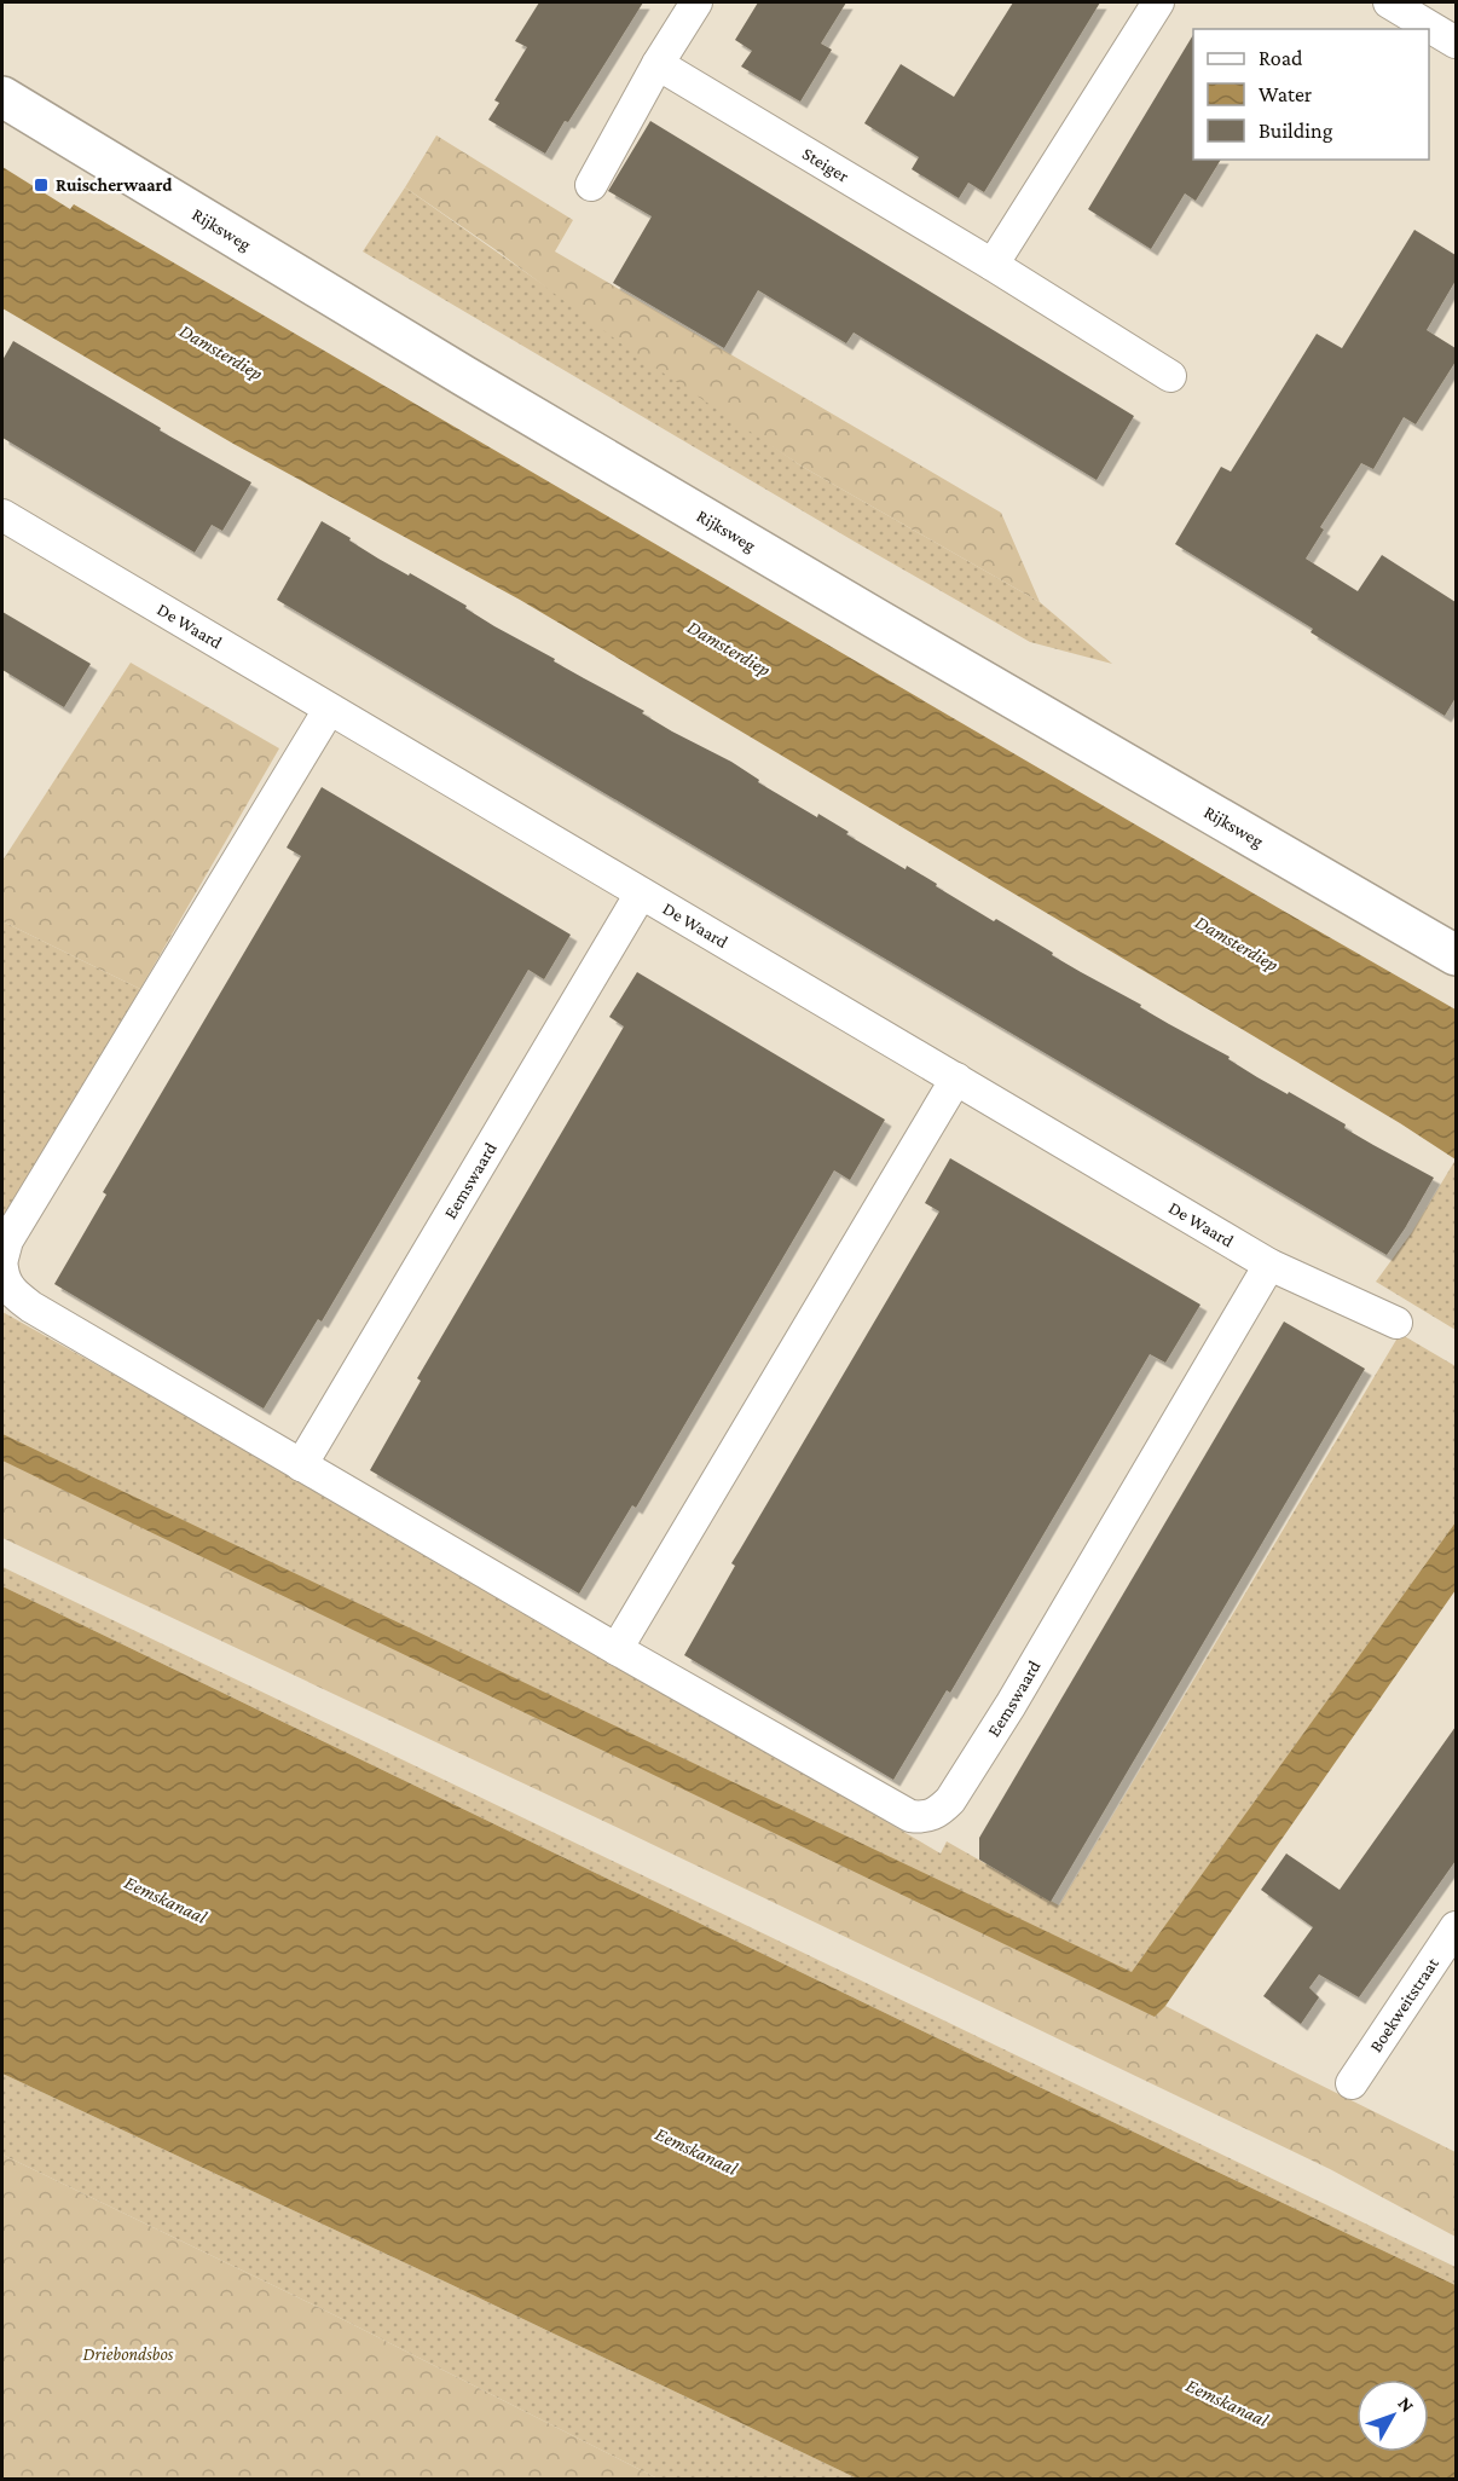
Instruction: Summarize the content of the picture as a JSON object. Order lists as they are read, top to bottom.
{
  "streets": {
    "main road": ["Rijksweg"],
    "street": [
      "Steiger",
      "De Waard",
      "Eemswaard",
      "Boekweitstraat"
    ]
  },
  "crossings": [
    ["De Waard", "Eemswaard"]
  ],
  "water": ["Damsterdiep", "Eemskanaal"],
  "parks": ["Driebondsbos"],
  "places": {
    "transit": ["Ruischerwaard"]
  },
  "legend": ["Road", "Water", "Building"],
  "north": "top right"
}
